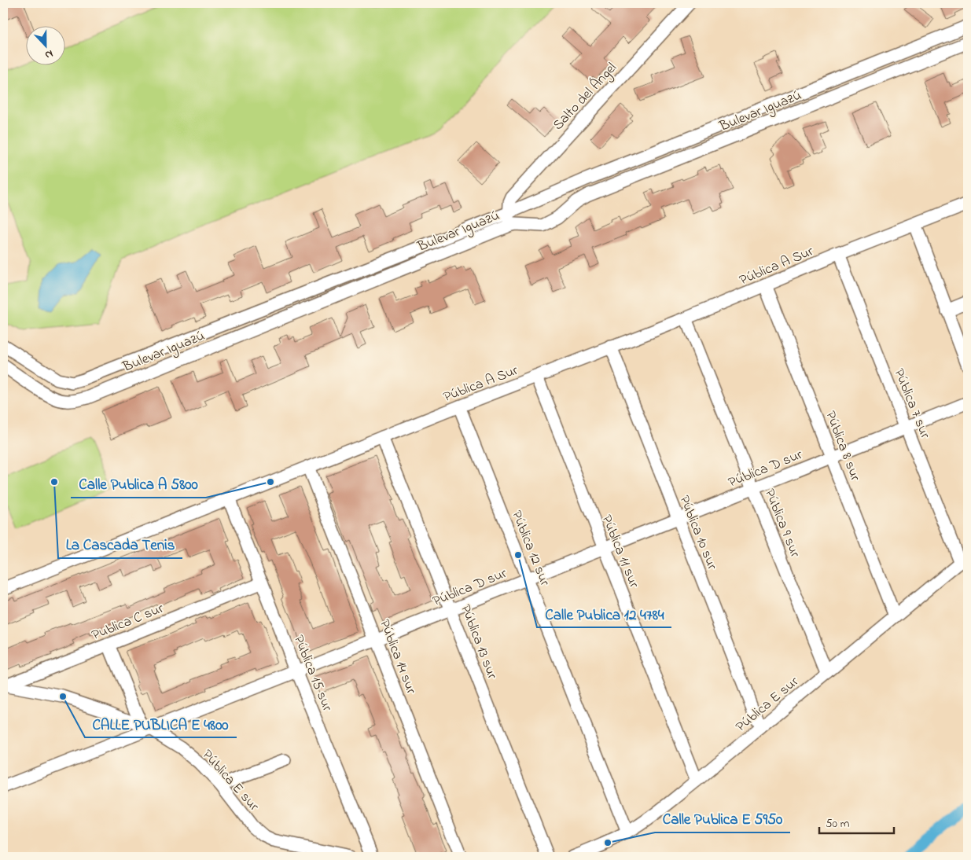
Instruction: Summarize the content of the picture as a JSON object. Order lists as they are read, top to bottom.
{
  "streets": {
    "street": [
      "Salto del Ángel",
      "Bulevar Iguazú",
      "Pública A Sur",
      "Pública 7 sur",
      "Pública 8 sur",
      "Pública D sur",
      "Pública 9 sur",
      "Pública 10 sur",
      "Pública 12 sur",
      "Pública 11 sur",
      "Publica C sur",
      "Pública 13 sur",
      "Pública 14 sur",
      "Pública 15 sur",
      "Pública E sur"
    ]
  },
  "crossings": [
    ["Salto del Ángel", "Bulevar Iguazú"],
    ["Pública A Sur", "Pública 7 sur"],
    ["Pública A Sur", "Pública 8 sur"],
    ["Pública A Sur", "Pública 9 sur"],
    ["Pública A Sur", "Pública 10 sur"],
    ["Pública A Sur", "Pública 12 sur"],
    ["Pública A Sur", "Pública 11 sur"],
    ["Pública A Sur", "Pública 13 sur"],
    ["Pública A Sur", "Pública 14 sur"],
    ["Pública A Sur", "Pública 15 sur"],
    ["Pública 7 sur", "Pública D sur"],
    ["Pública 7 sur", "Pública E sur"],
    ["Pública 8 sur", "Pública D sur"],
    ["Pública 8 sur", "Pública E sur"],
    ["Pública D sur", "Pública 9 sur"],
    ["Pública D sur", "Pública 10 sur"],
    ["Pública D sur", "Pública 12 sur"],
    ["Pública D sur", "Pública 11 sur"],
    ["Pública D sur", "Pública 13 sur"],
    ["Pública D sur", "Pública 14 sur"],
    ["Pública D sur", "Pública 15 sur"],
    ["Pública D sur", "Pública E sur"],
    ["Pública 9 sur", "Pública E sur"],
    ["Pública 10 sur", "Pública E sur"],
    ["Pública 12 sur", "Pública E sur"],
    ["Pública 11 sur", "Pública E sur"],
    ["Publica C sur", "Pública 15 sur"],
    ["Publica C sur", "Pública E sur"]
  ],
  "places": [
    "La Cascada Tenis",
    "Calle Publica A 5800",
    "Calle Publica 12 4784",
    "CALLE PUBLICA E 4800",
    "Calle Publica E 5950"
  ],
  "scale_bar": "50 m",
  "north": "bottom"
}
